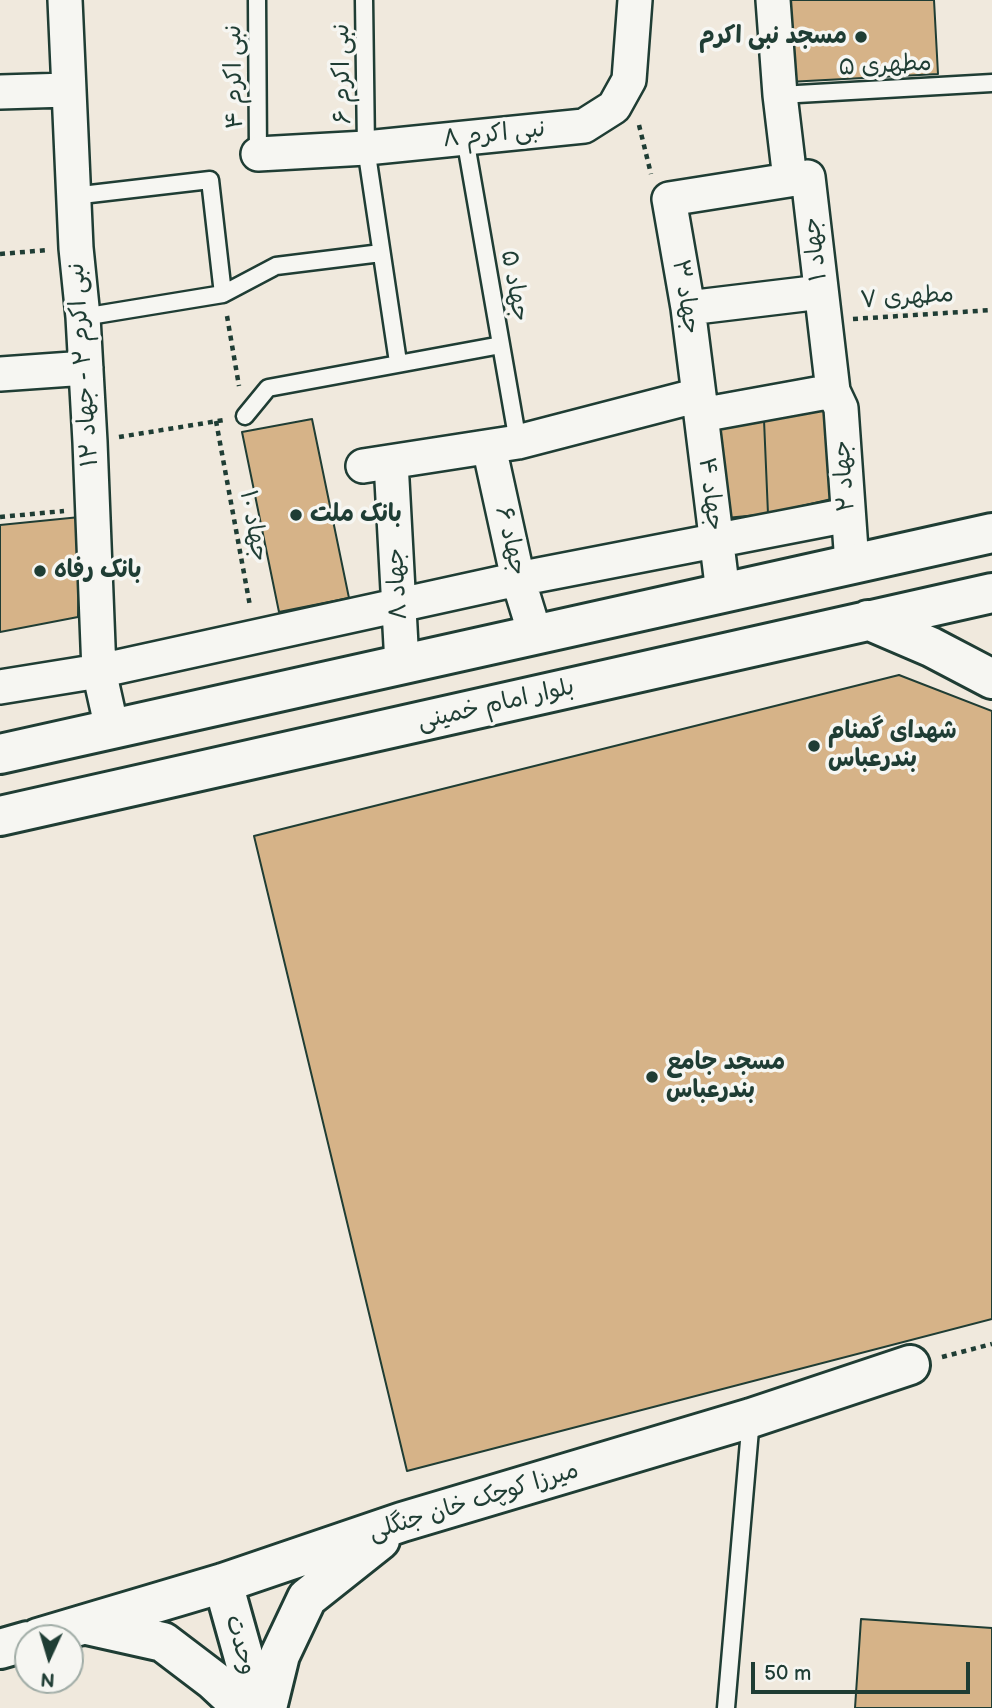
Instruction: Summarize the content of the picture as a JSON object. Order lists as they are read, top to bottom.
{
  "streets": {
    "main road": ["بلوار امام خمینی", "میرزا کوچک خان جنگلی", "وحدت"],
    "street": [
      "نبی اکرم ۸",
      "جهاد ۱",
      "جهاد ۳",
      "نبی اکرم ۲ - جهاد ۱۲",
      "جهاد ۲",
      "جهاد ۴",
      "جهاد ۶",
      "جهاد ۸"
    ],
    "lane": [
      "مطهری ۵",
      "نبی اکرم ۶",
      "نبی اکرم ۴",
      "جهاد ۵"
    ],
    "path": ["مطهری ۷", "جهاد ۱۰"]
  },
  "crossings": [
    ["مطهری ۵", "جهاد ۱"],
    ["نبی اکرم ۶", "نبی اکرم ۸"],
    ["نبی اکرم ۴", "نبی اکرم ۸"],
    ["نبی اکرم ۸", "جهاد ۵"],
    ["جهاد ۱", "مطهری ۷"],
    ["جهاد ۱", "جهاد ۲"],
    ["جهاد ۵", "جهاد ۶"],
    ["جهاد ۵", "جهاد ۸"],
    ["جهاد ۳", "جهاد ۴"],
    ["جهاد ۶", "جهاد ۸"],
    ["میرزا کوچک خان جنگلی", "وحدت"]
  ],
  "places": [
    "مسجد نبی اکرم",
    "بانک ملت",
    "بانک رفاه",
    "شهدای گمنام بندرعباس",
    "مسجد جامع بندرعباس"
  ],
  "scale_bar": "50 m",
  "north": "bottom"
}
